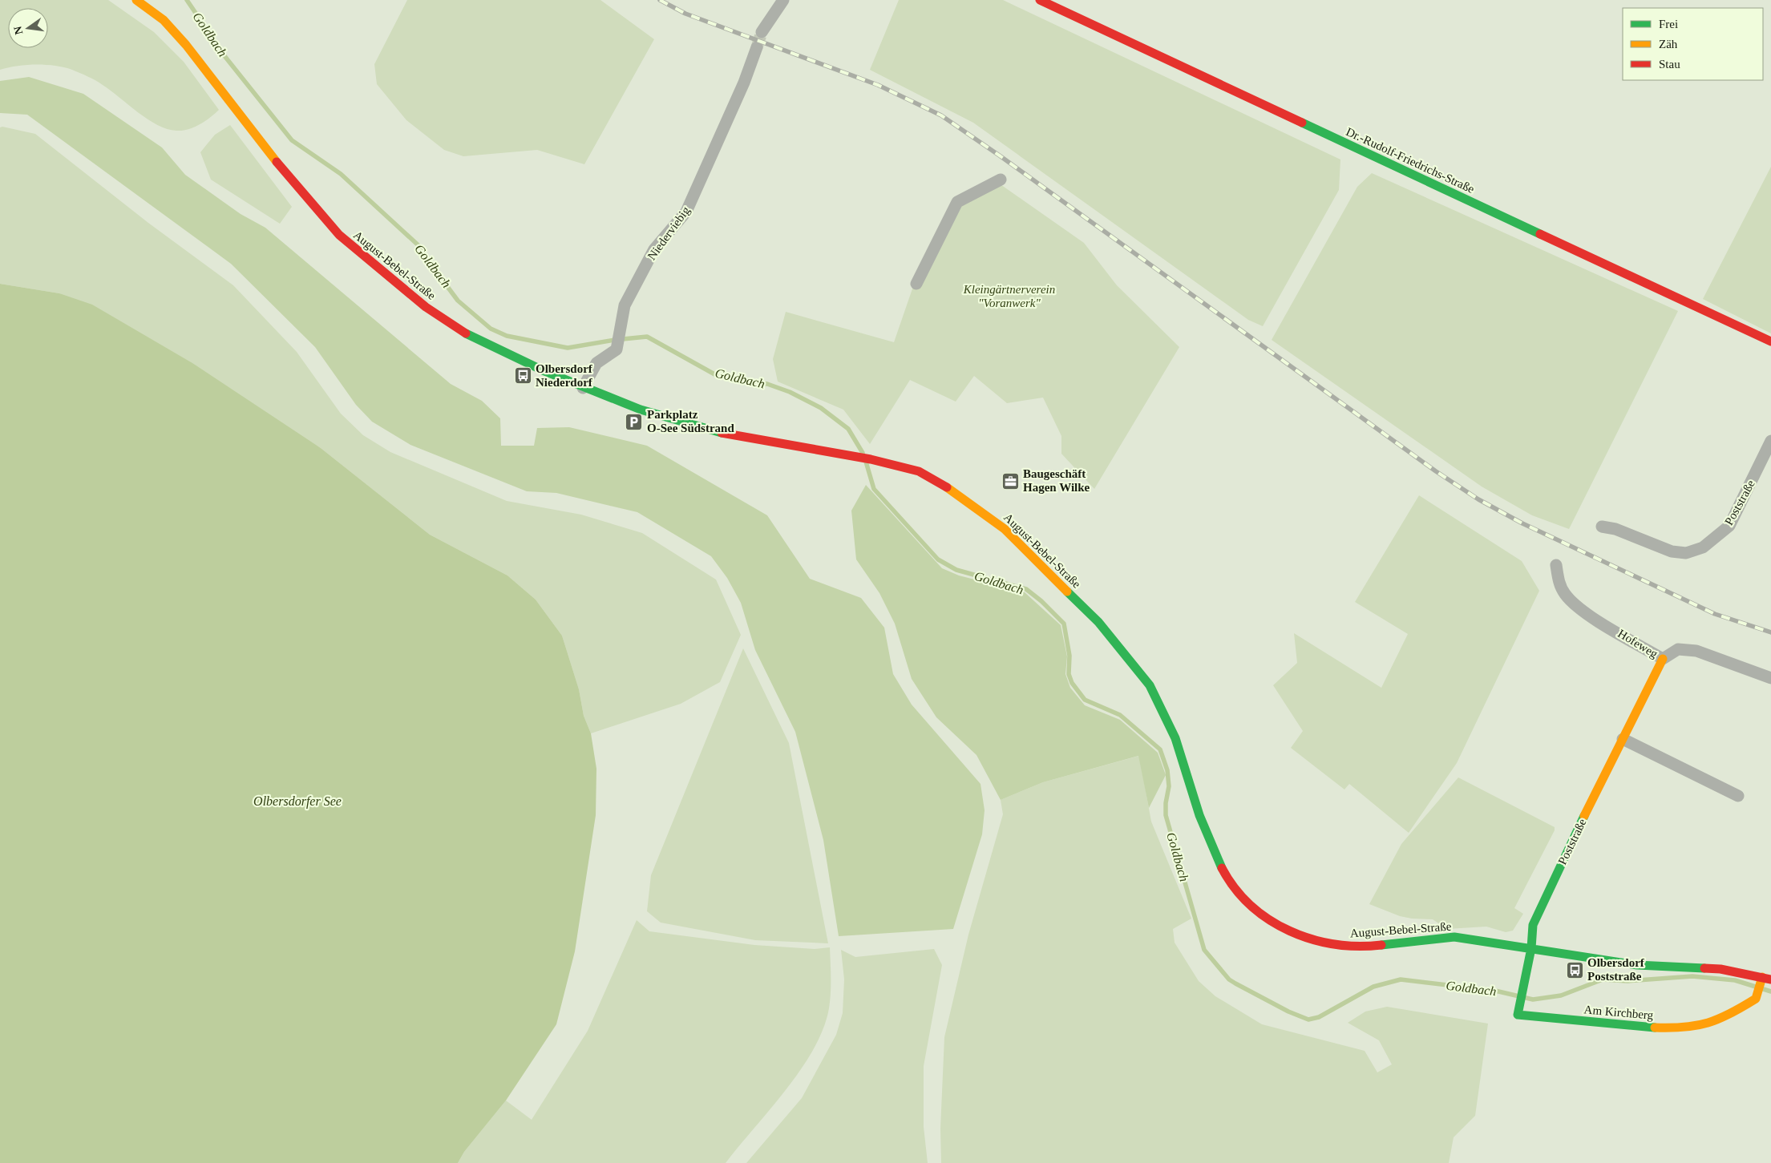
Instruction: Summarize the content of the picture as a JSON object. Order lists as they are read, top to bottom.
{
  "streets": {
    "street": [
      "Dr.-Rudolf-Friedrichs-Straße",
      "Niederviebig",
      "August-Bebel-Straße",
      "Poststraße",
      "Hofeweg",
      "Am Kirchberg"
    ]
  },
  "crossings": [
    ["Niederviebig", "August-Bebel-Straße"],
    ["August-Bebel-Straße", "Poststraße"],
    ["August-Bebel-Straße", "Am Kirchberg"],
    ["Poststraße", "Hofeweg"],
    ["Poststraße", "Am Kirchberg"]
  ],
  "water": ["Goldbach", "Olbersdorfer See"],
  "parks": ["Kleingärtnerverein \"Voranwerk\""],
  "places": {
    "bus stop": ["Olbersdorf Niederdorf", "Olbersdorf Poststraße"],
    "parking": ["Parkplatz O-See Südstrand"],
    "office": ["Baugeschäft Hagen Wilke"]
  },
  "legend": ["Frei", "Zäh", "Stau"],
  "north": "left"
}
